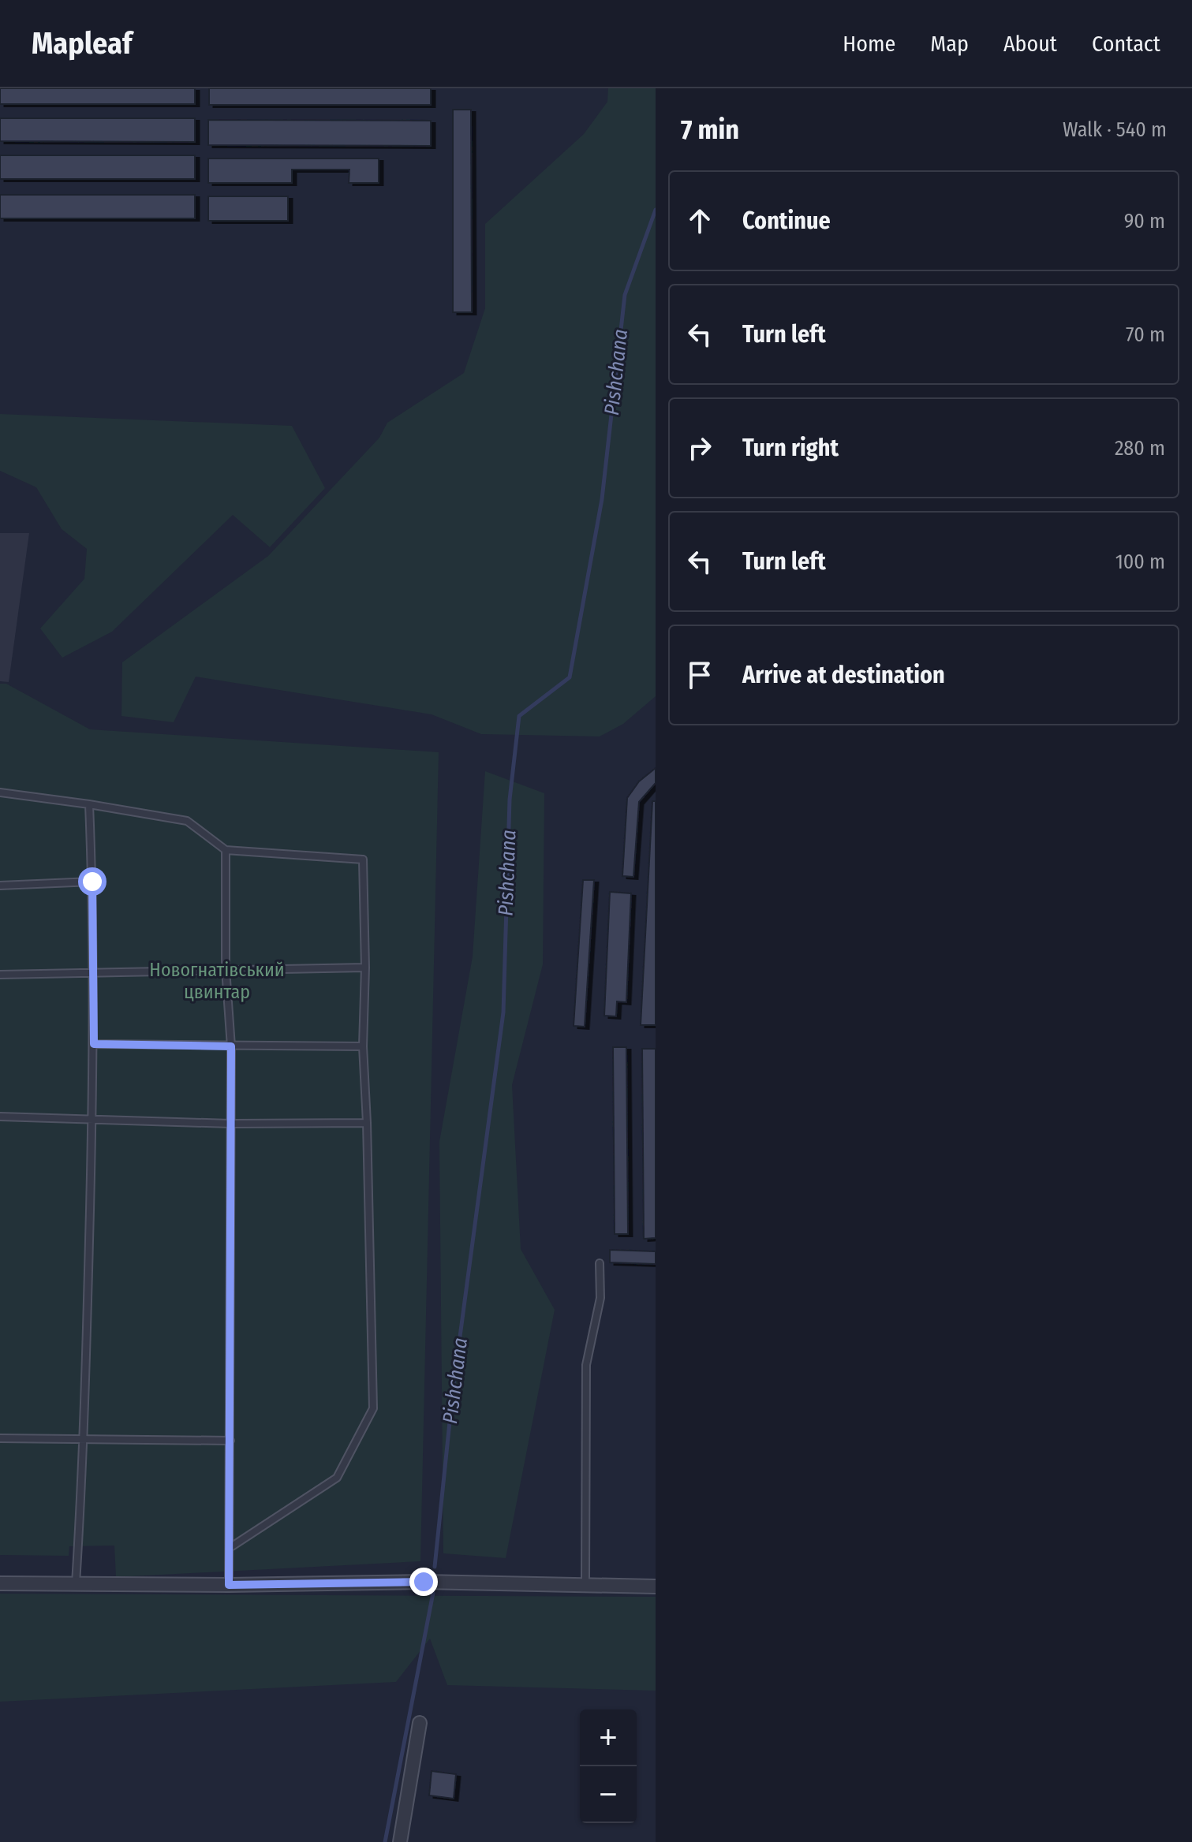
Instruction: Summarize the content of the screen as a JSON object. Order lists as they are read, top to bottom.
{
  "water": ["Pishchana"],
  "parks": ["Новогнатівський цвинтар"],
  "page": {
    "header": "Mapleaf",
    "nav": [
      "Home",
      "Map",
      "About",
      "Contact"
    ],
    "heading": ["7 min", "Walk · 540 m"],
    "list": [
      ["Continue", "90 m"],
      ["Turn left", "70 m"],
      ["Turn right", "280 m"],
      ["Turn left", "100 m"],
      "Arrive at destination"
    ],
    "map_buttons": ["+", "−"]
  }
}
